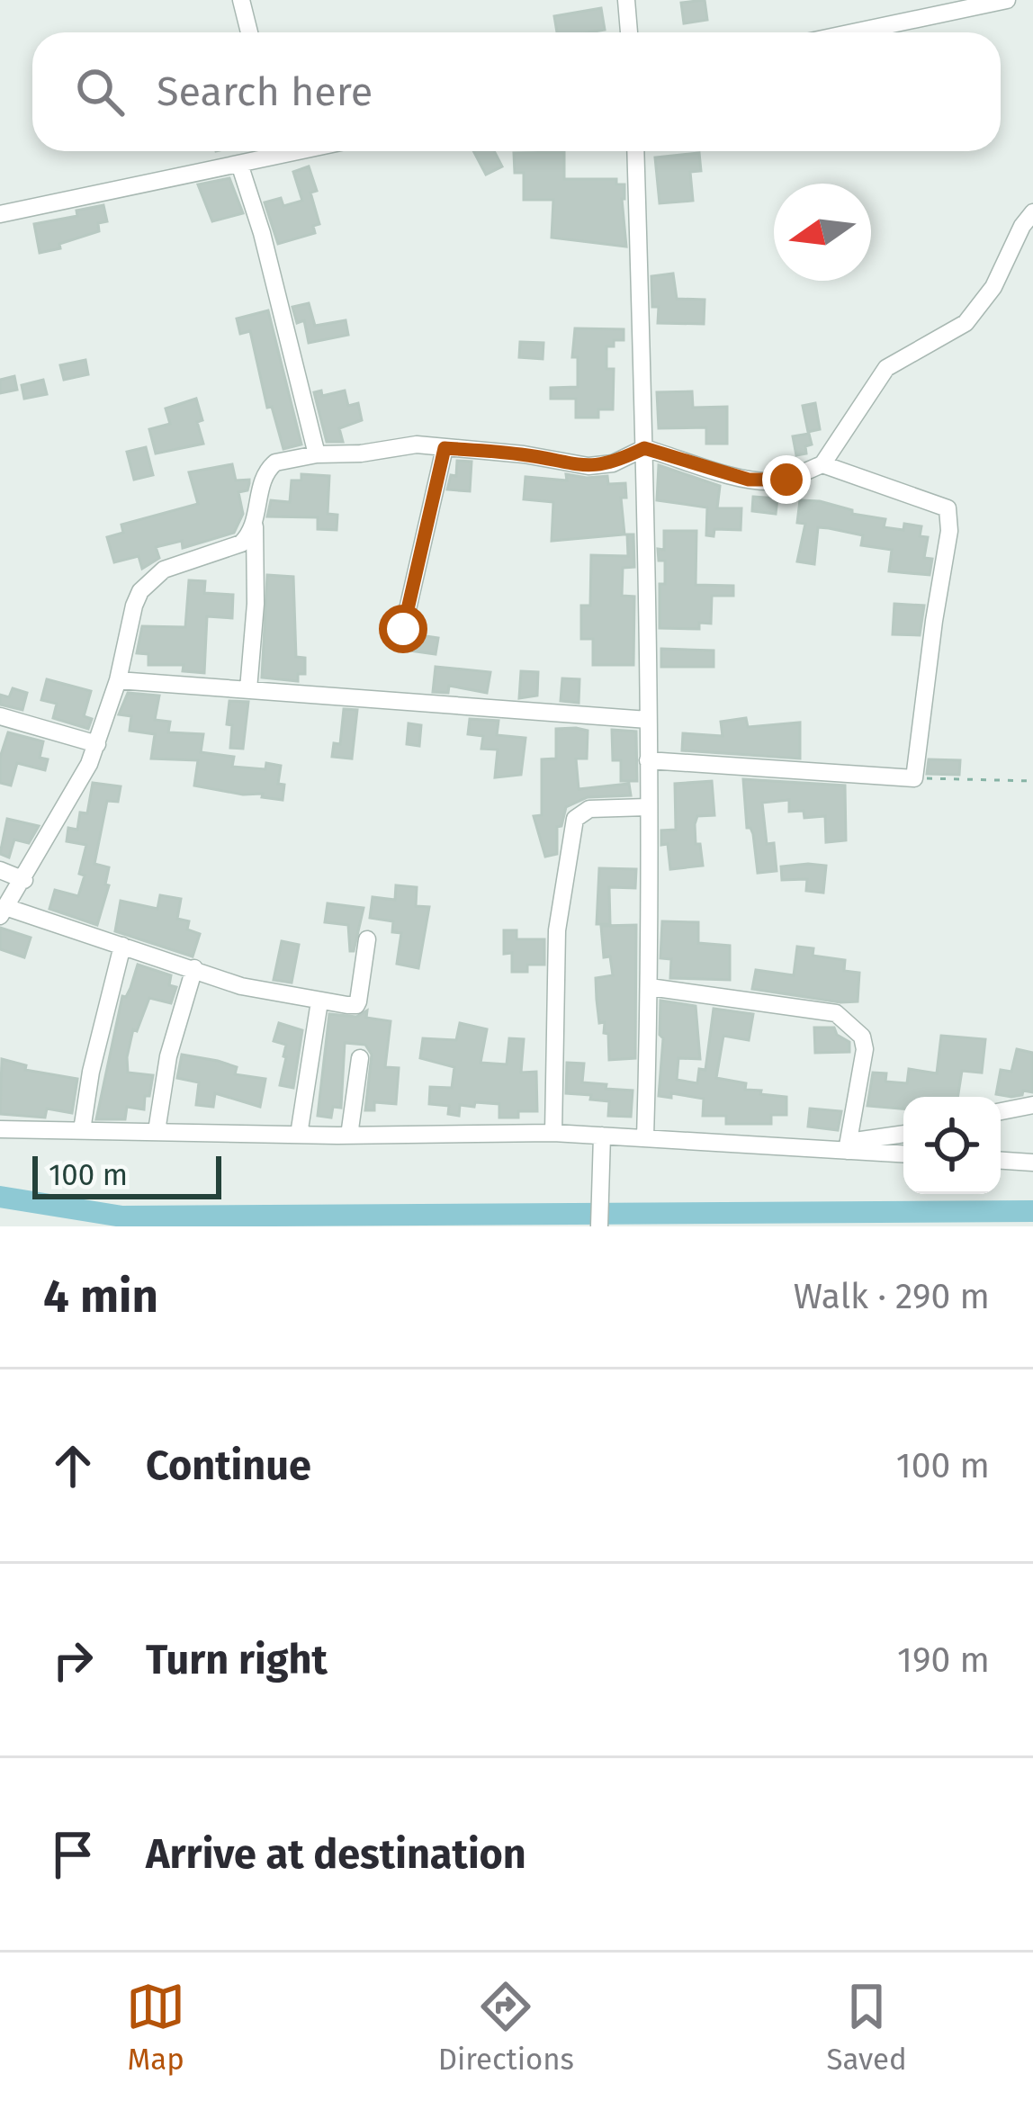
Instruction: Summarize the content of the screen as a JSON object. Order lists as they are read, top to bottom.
{
  "scale_bar": "100 m",
  "north": "left",
  "page": {
    "search": "Search here",
    "scale": "100 m",
    "heading": ["4 min", "Walk · 290 m"],
    "list": [
      ["Continue", "100 m"],
      ["Turn right", "190 m"],
      "Arrive at destination"
    ],
    "nav": ["Map", "Directions", "Saved"]
  }
}
